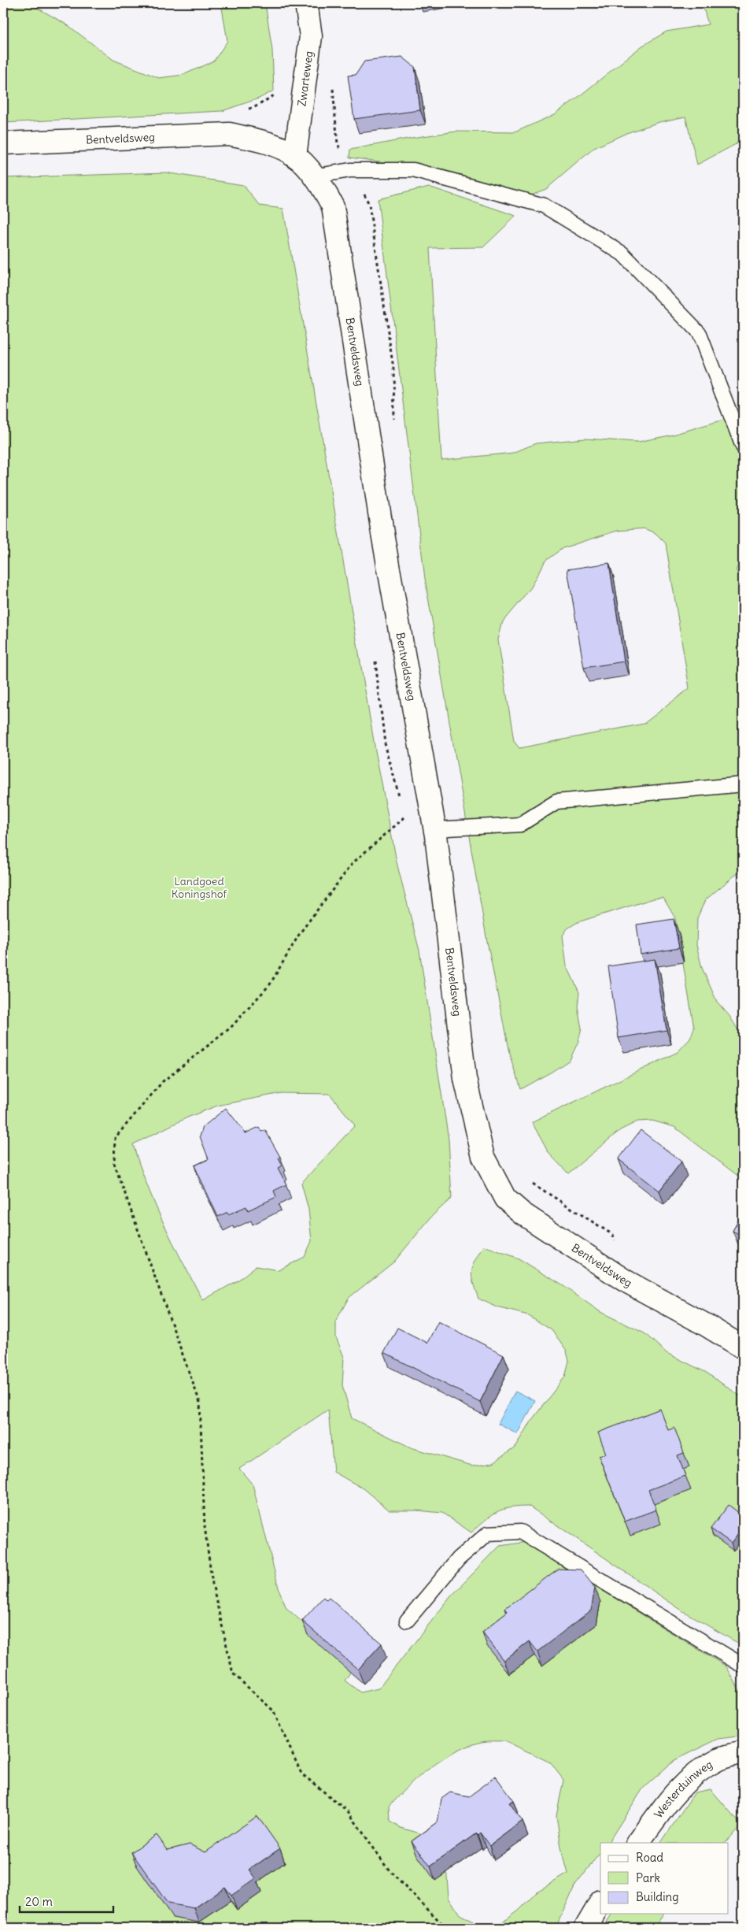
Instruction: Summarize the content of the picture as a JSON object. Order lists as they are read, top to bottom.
{
  "streets": {
    "street": ["Zwarteweg", "Bentveldsweg", "Westerduinweg"]
  },
  "crossings": [
    ["Zwarteweg", "Bentveldsweg"]
  ],
  "parks": ["Landgoed Koningshof"],
  "legend": ["Road", "Park", "Building"],
  "scale_bar": "20 m"
}
